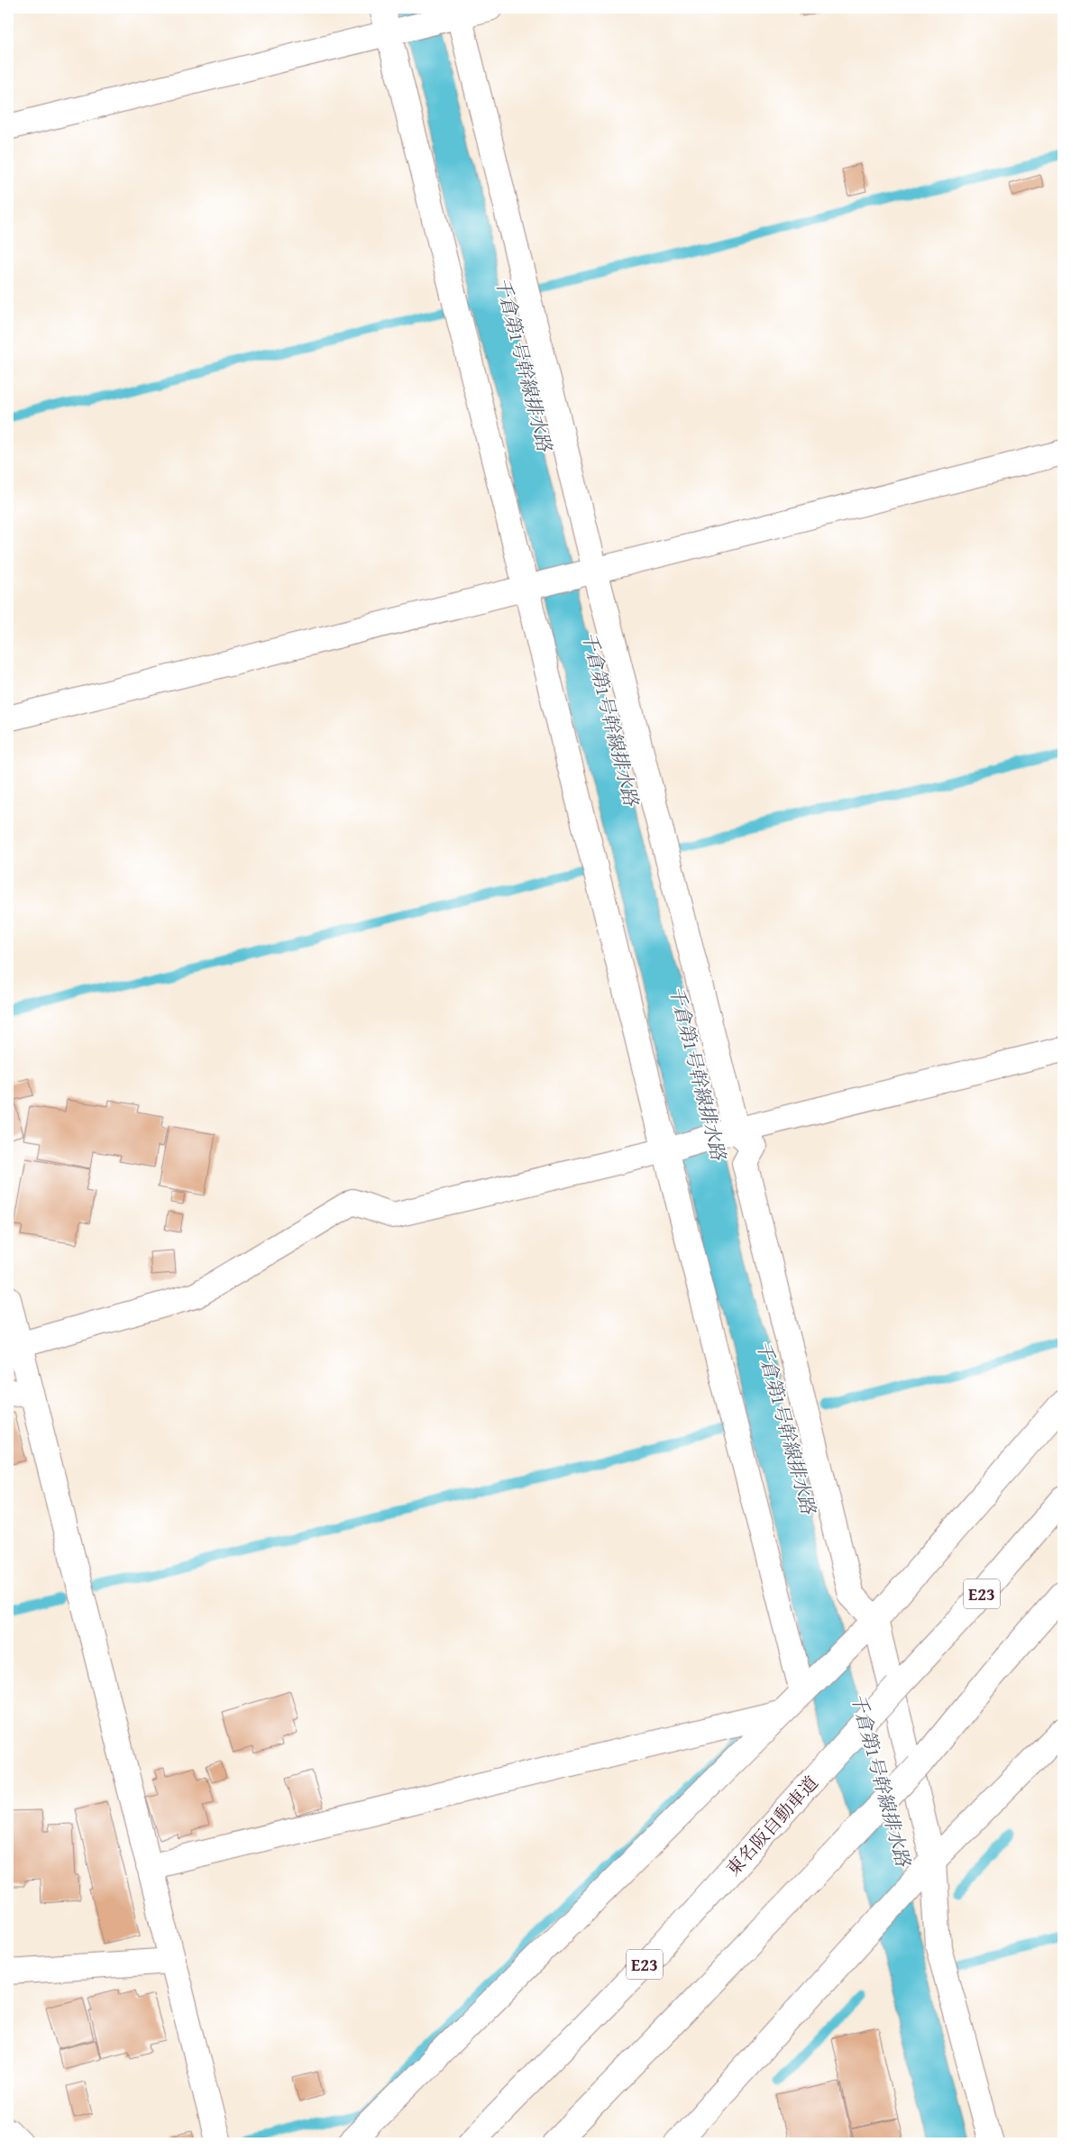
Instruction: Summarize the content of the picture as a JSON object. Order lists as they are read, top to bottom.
{
  "streets": {
    "main road": ["E23", "東名阪自動車道"]
  },
  "water": ["千倉第1号幹線排水路"]
}
